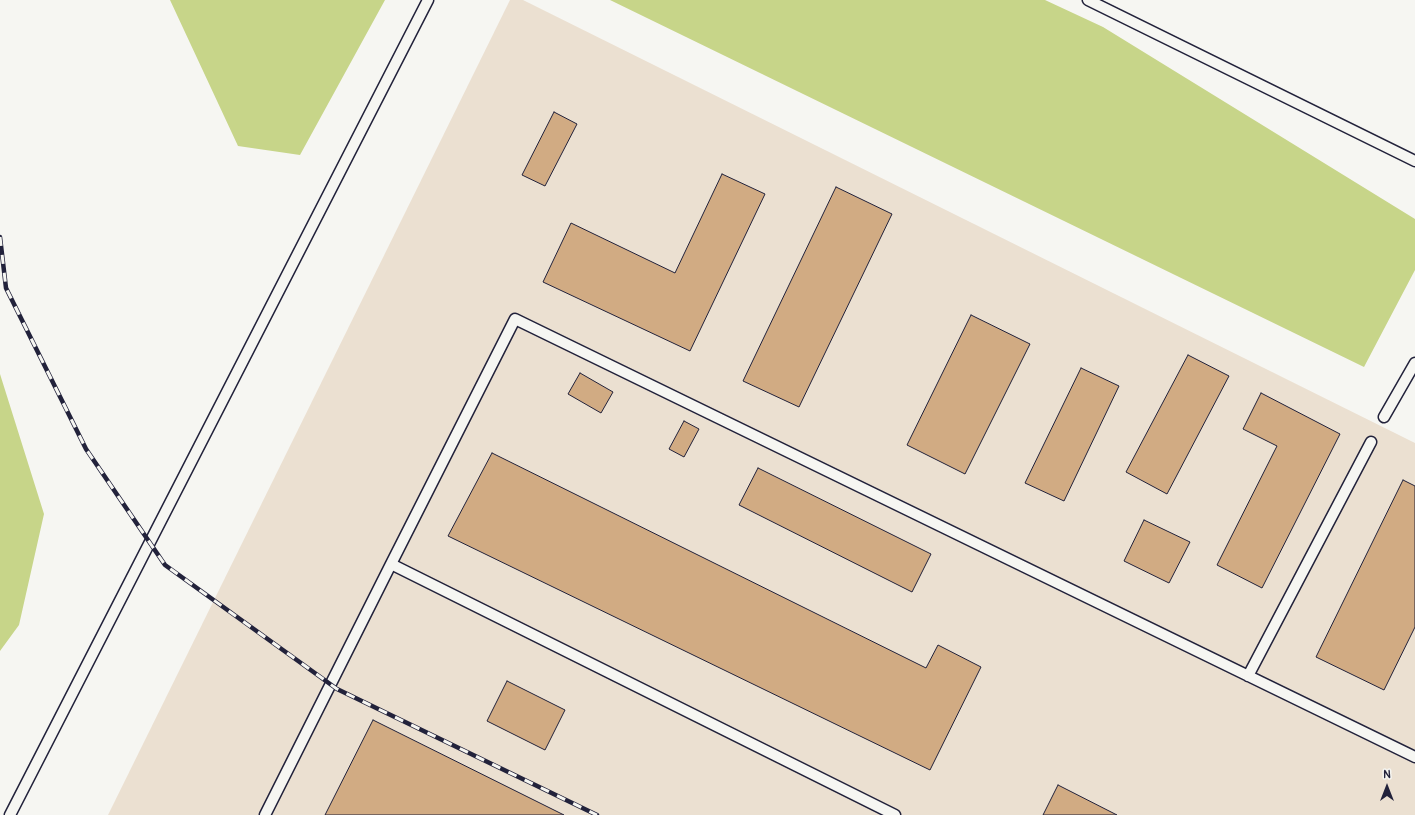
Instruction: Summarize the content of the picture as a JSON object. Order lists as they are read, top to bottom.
{
  "north": "top"
}
